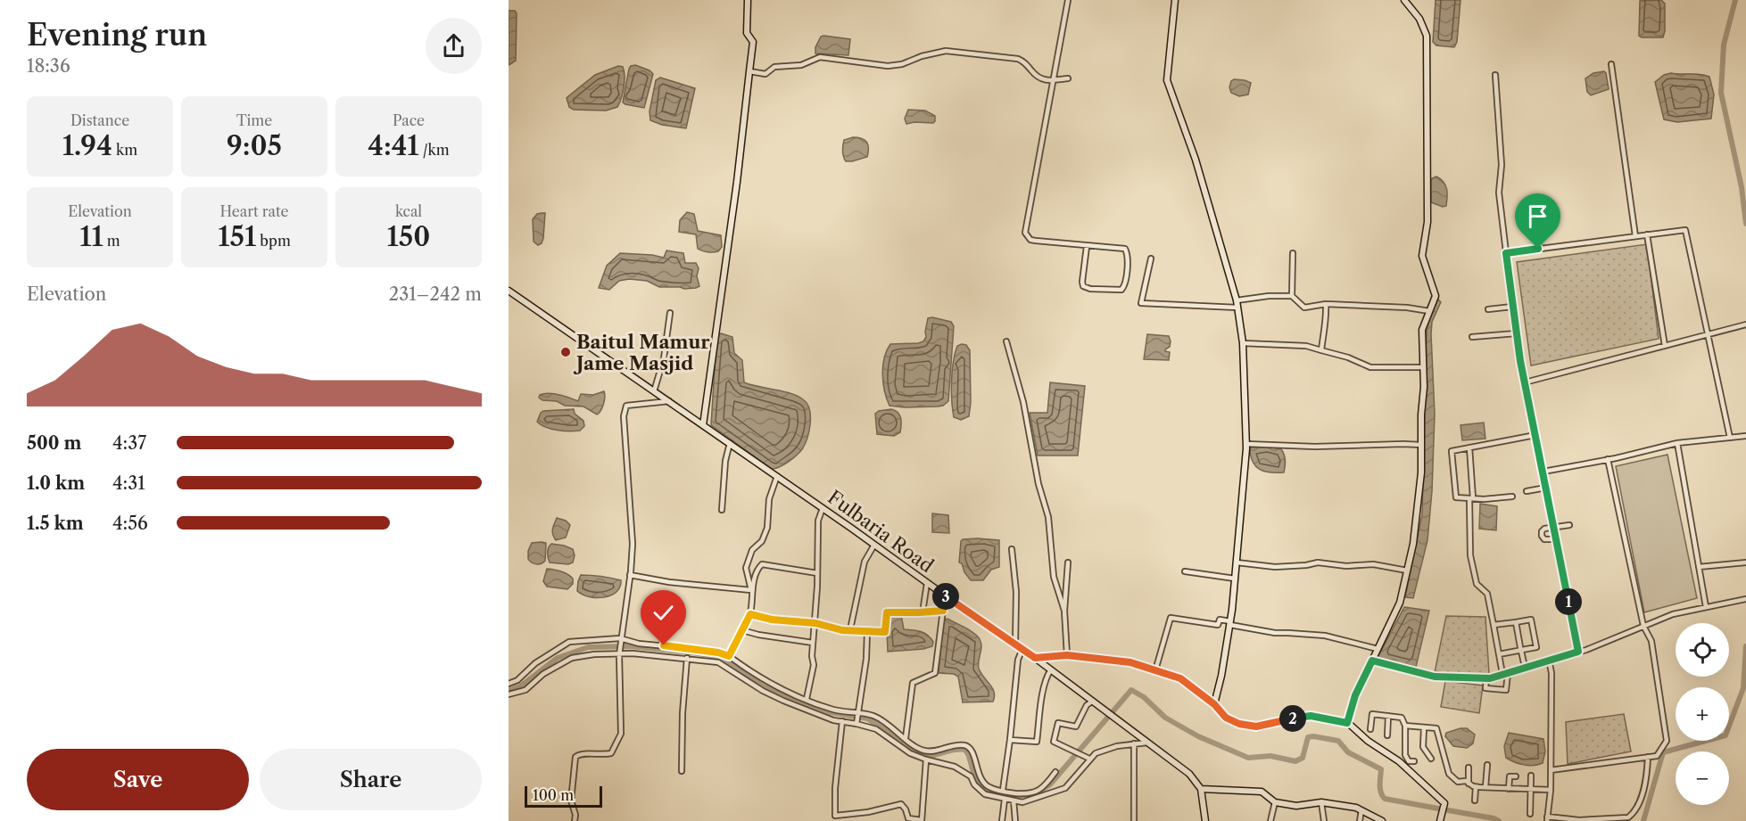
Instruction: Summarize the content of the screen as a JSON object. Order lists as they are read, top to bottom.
{
  "streets": {
    "street": ["Fulbaria Road"]
  },
  "places": ["Baitul Mamur Jame Masjid"],
  "scale_bar": "100 m",
  "page": {
    "heading": ["Evening run", "18:36"],
    "stats": [
      ["Distance", "1.94 km"],
      ["Time", "9:05"],
      ["Pace", "4:41 /km"],
      ["Elevation", "11 m"],
      ["Heart rate", "151 bpm"],
      ["kcal", "150"]
    ],
    "chart": ["Elevation", "231–242 m"],
    "list": [
      {
        "name": "500 m",
        "note": "4:37"
      },
      {
        "name": "1.0 km",
        "note": "4:31"
      },
      {
        "name": "1.5 km",
        "note": "4:56"
      }
    ],
    "pins": ["3", "1", "2"],
    "map_buttons": ["+", "−"],
    "buttons": ["Save", "Share"],
    "scale": "100 m"
  }
}
